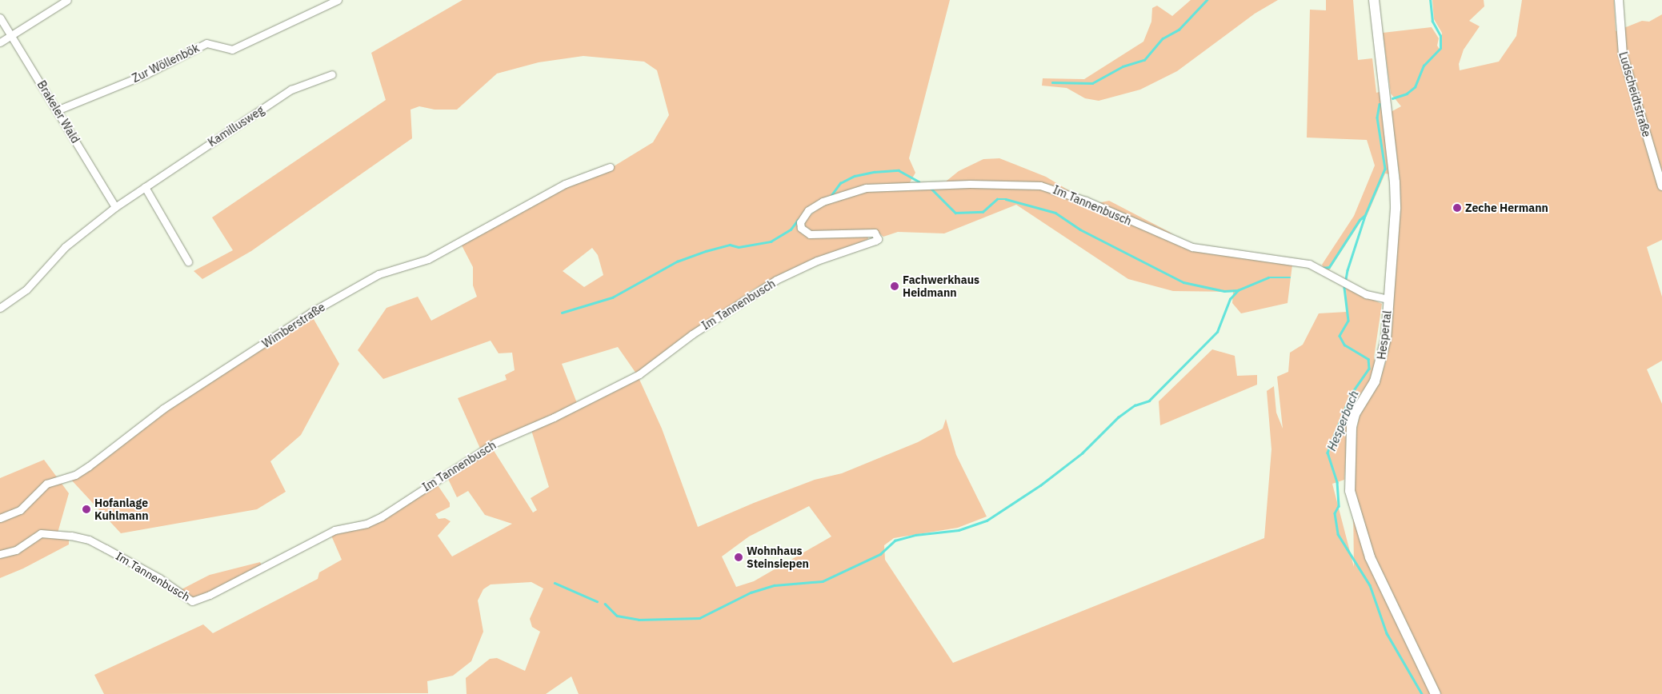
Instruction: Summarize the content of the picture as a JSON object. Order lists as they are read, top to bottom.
{
  "streets": {
    "main road": ["Hespertal"],
    "street": [
      "Zur Wöllenbök",
      "Ludscheidtstraße",
      "Brakeler Wald",
      "Kamillusweg",
      "Im Tannenbusch",
      "Wimberstraße"
    ]
  },
  "crossings": [
    ["Zur Wöllenbök", "Brakeler Wald"],
    ["Brakeler Wald", "Kamillusweg"],
    ["Im Tannenbusch", "Hespertal"]
  ],
  "water": ["Hesperbach"],
  "places": [
    "Zeche Hermann",
    "Fachwerkhaus Heidmann",
    "Hofanlage Kuhlmann",
    "Wohnhaus Steinsiepen"
  ]
}
